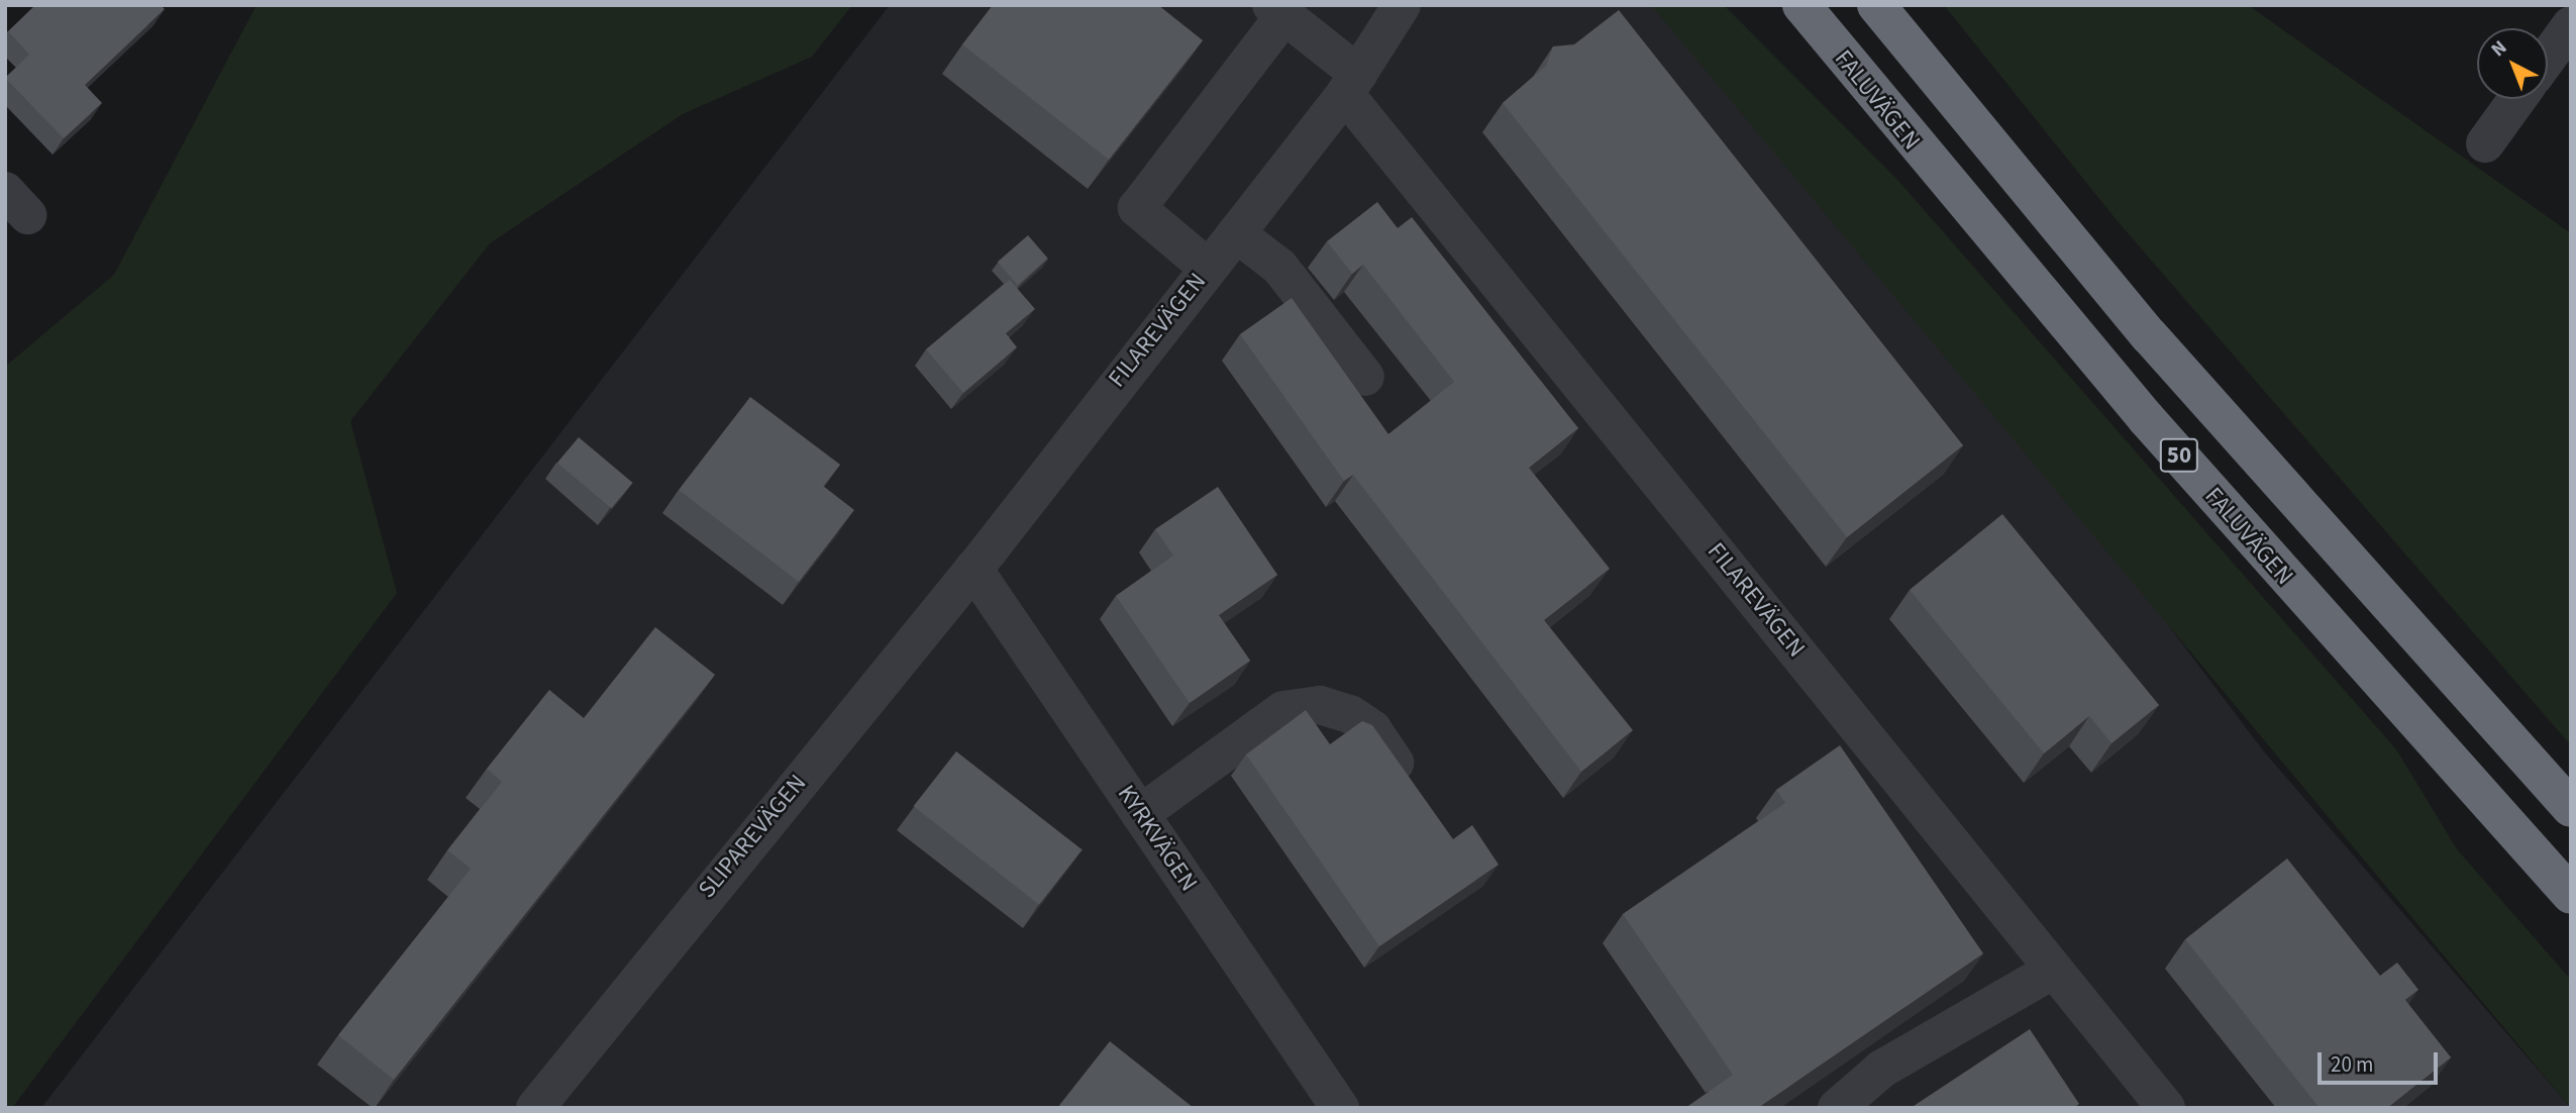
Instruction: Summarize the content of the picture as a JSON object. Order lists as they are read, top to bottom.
{
  "streets": {
    "highway": ["FALUVÄGEN", "50"],
    "street": ["FILAREVÄGEN", "SLIPAREVÄGEN", "KYRKVÄGEN"]
  },
  "crossings": [
    ["FILAREVÄGEN", "SLIPAREVÄGEN"],
    ["FILAREVÄGEN", "KYRKVÄGEN"],
    ["SLIPAREVÄGEN", "KYRKVÄGEN"]
  ],
  "scale_bar": "20 m",
  "north": "top left"
}
